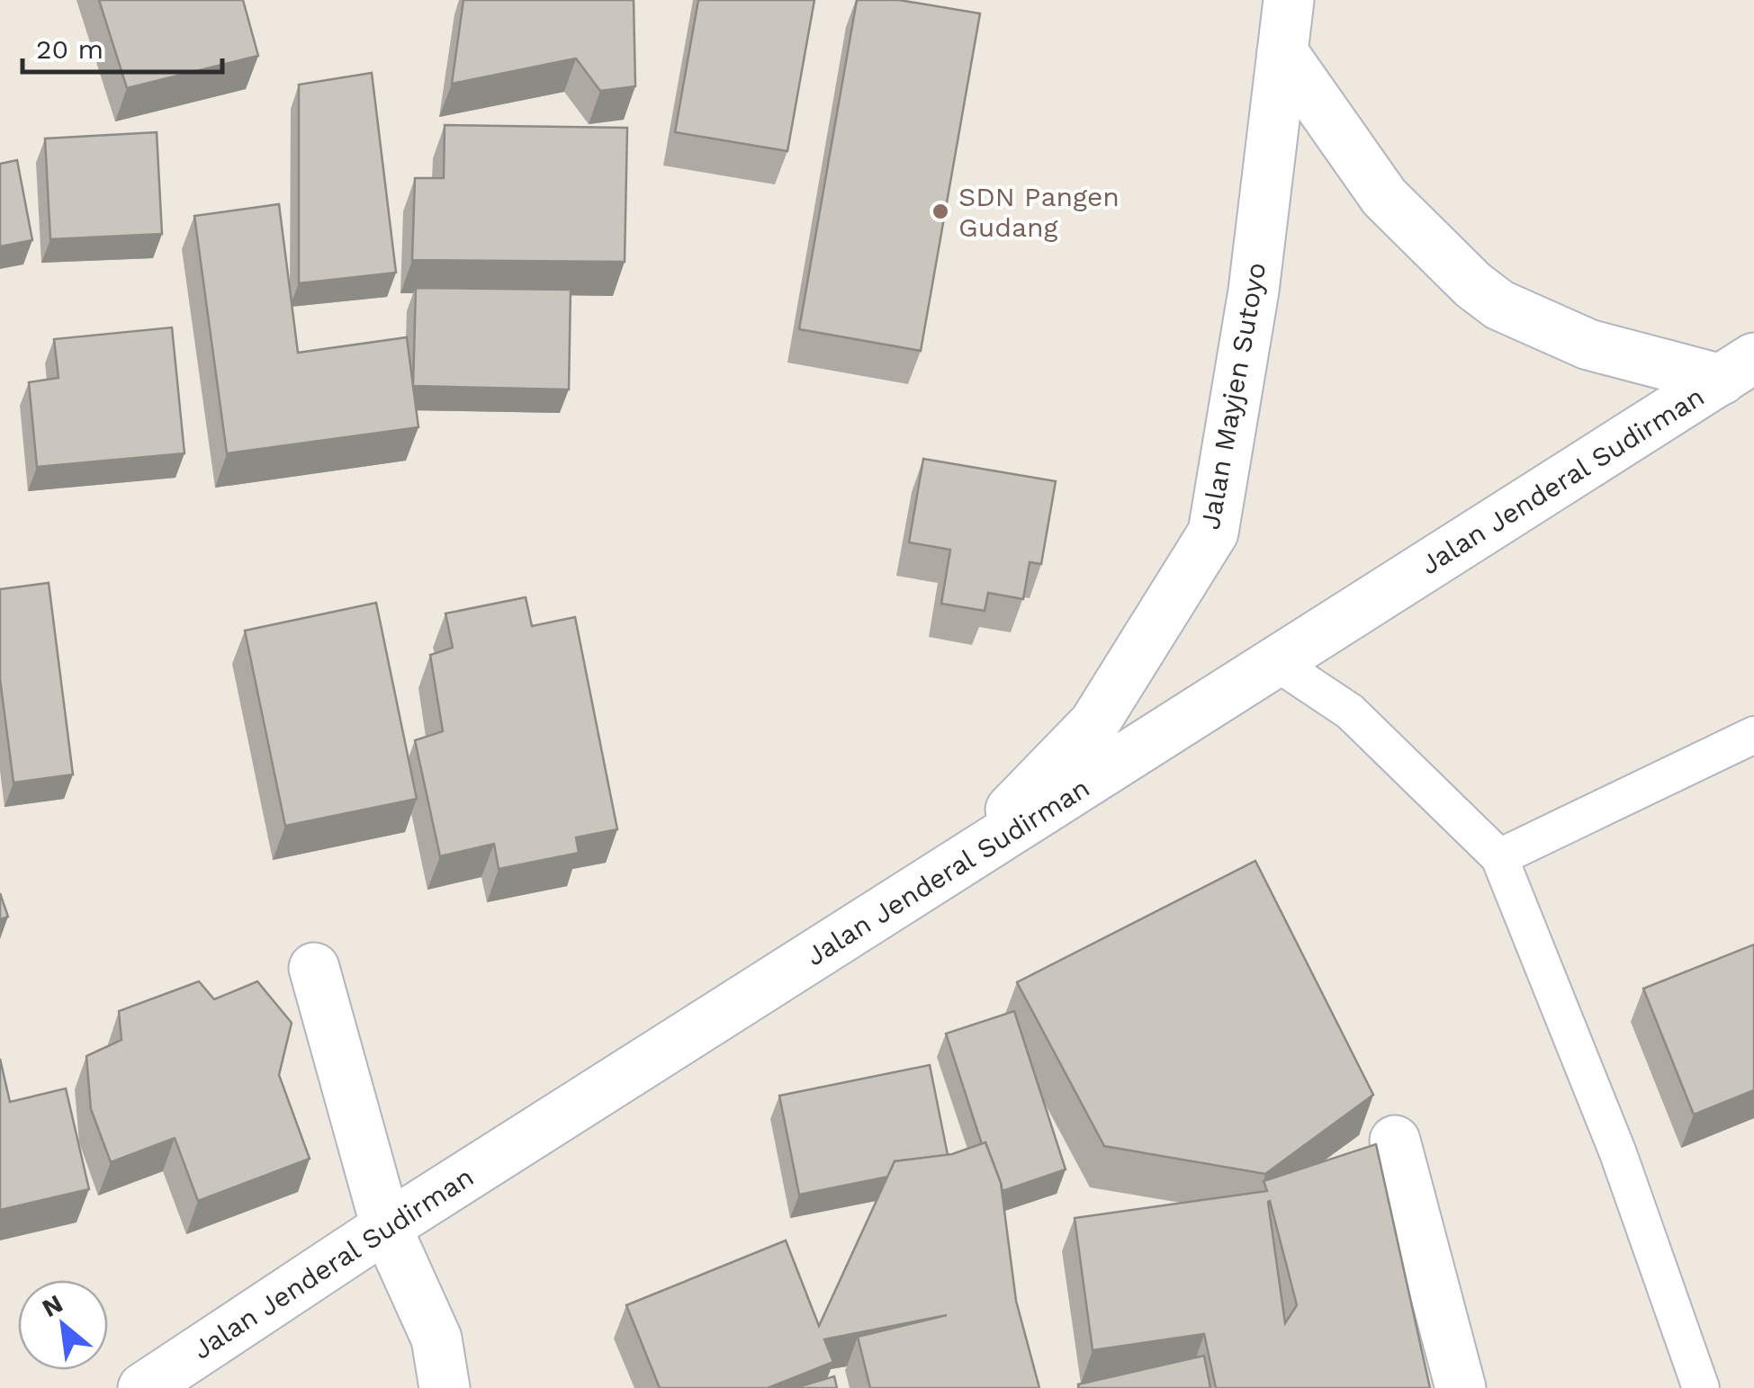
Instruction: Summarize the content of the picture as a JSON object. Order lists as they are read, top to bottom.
{
  "streets": {
    "main road": ["Jalan Mayjen Sutoyo", "Jalan Jenderal Sudirman"]
  },
  "crossings": [
    ["Jalan Mayjen Sutoyo", "Jalan Jenderal Sudirman"]
  ],
  "places": ["SDN Pangen Gudang"],
  "scale_bar": "20 m",
  "north": "top left"
}
